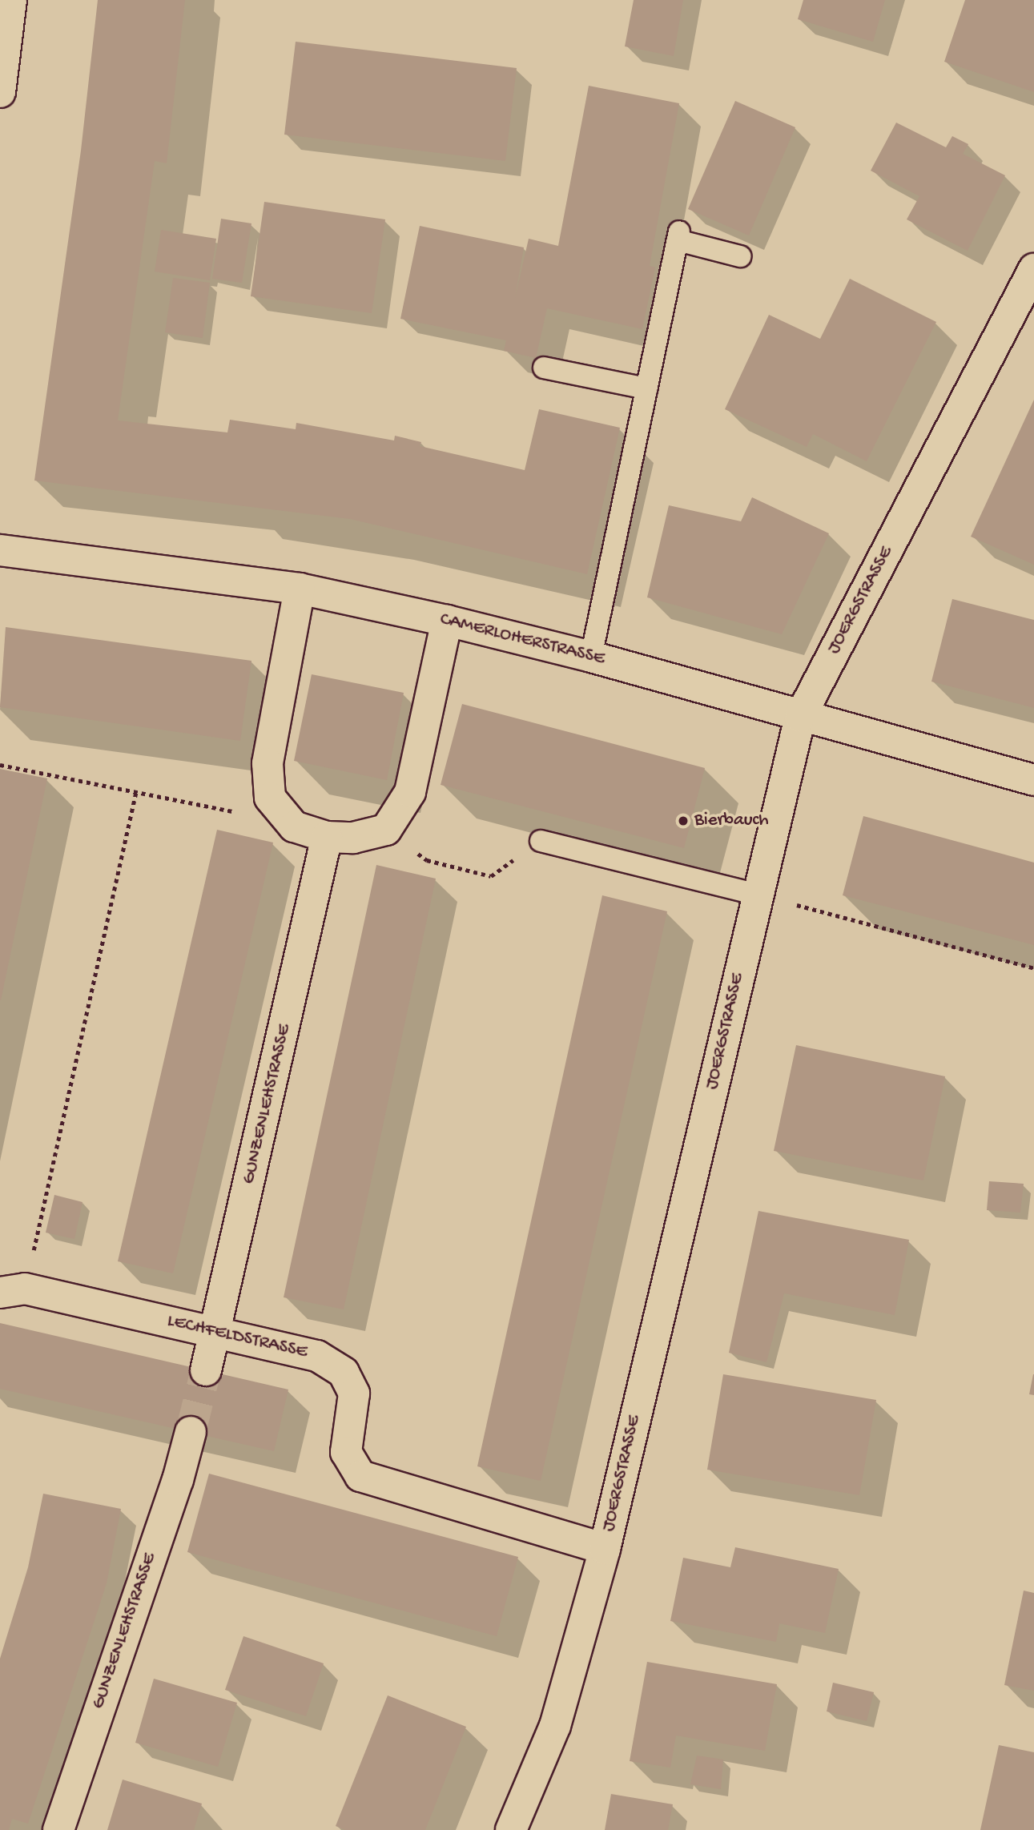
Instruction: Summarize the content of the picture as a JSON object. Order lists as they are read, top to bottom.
{
  "streets": {
    "street": [
      "JOERGSTRASSE",
      "CAMERLOHERSTRASSE",
      "GUNZENLEHSTRASSE",
      "LECHFELDSTRASSE"
    ]
  },
  "crossings": [
    ["JOERGSTRASSE", "CAMERLOHERSTRASSE"],
    ["JOERGSTRASSE", "LECHFELDSTRASSE"],
    ["GUNZENLEHSTRASSE", "LECHFELDSTRASSE"]
  ],
  "places": ["Bierbauch"]
}
